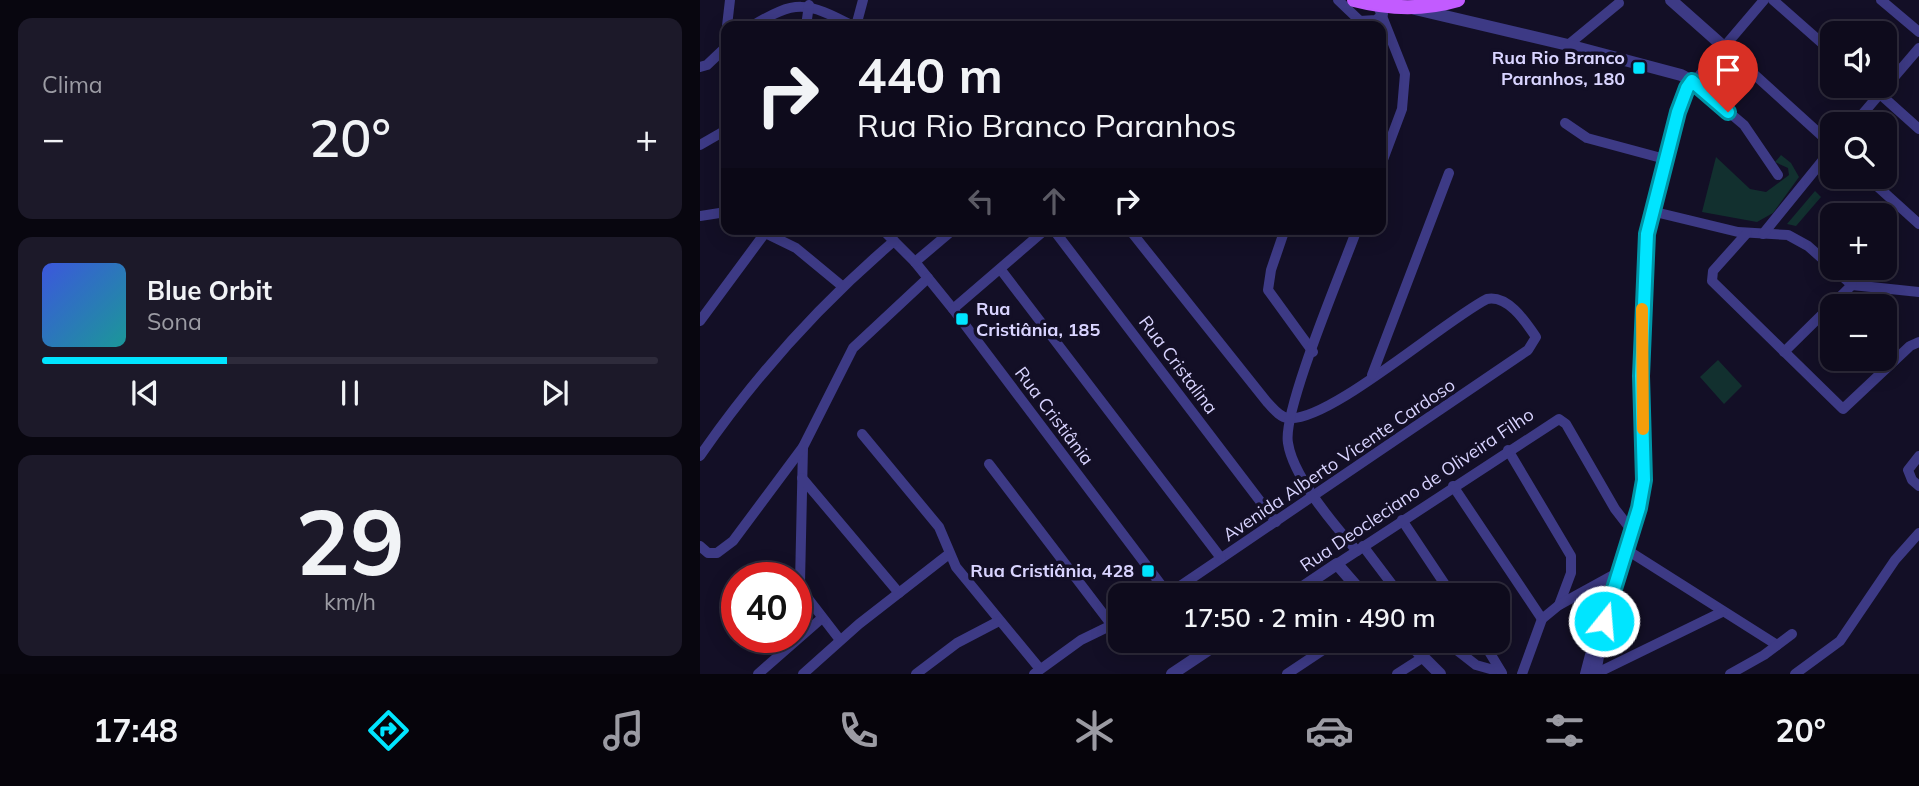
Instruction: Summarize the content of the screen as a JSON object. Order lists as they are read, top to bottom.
{
  "streets": {
    "street": [
      "Rua Cristalina",
      "Rua Cristiânia",
      "Avenida Alberto Vicente Cardoso",
      "Rua Deocleciano de Oliveira Filho"
    ]
  },
  "crossings": [
    ["Rua Cristalina", "Avenida Alberto Vicente Cardoso"]
  ],
  "places": {
    "transit": ["Rua Rio Branco Paranhos, 180", "Rua Cristiânia, 185", "Rua Cristiânia, 428"]
  },
  "page": {
    "tile": [
      "Clima",
      ["29", "km/h"]
    ],
    "map_buttons": ["+", "−"],
    "turn": ["440 m", "Rua Rio Branco Paranhos"],
    "heat": ["−", "20°", "+"],
    "song": ["Blue Orbit", "Sona"],
    "limit": "40",
    "trip": "17:50 · 2 min · 490 m",
    "tabs": ["17:48", "20°"]
  }
}
